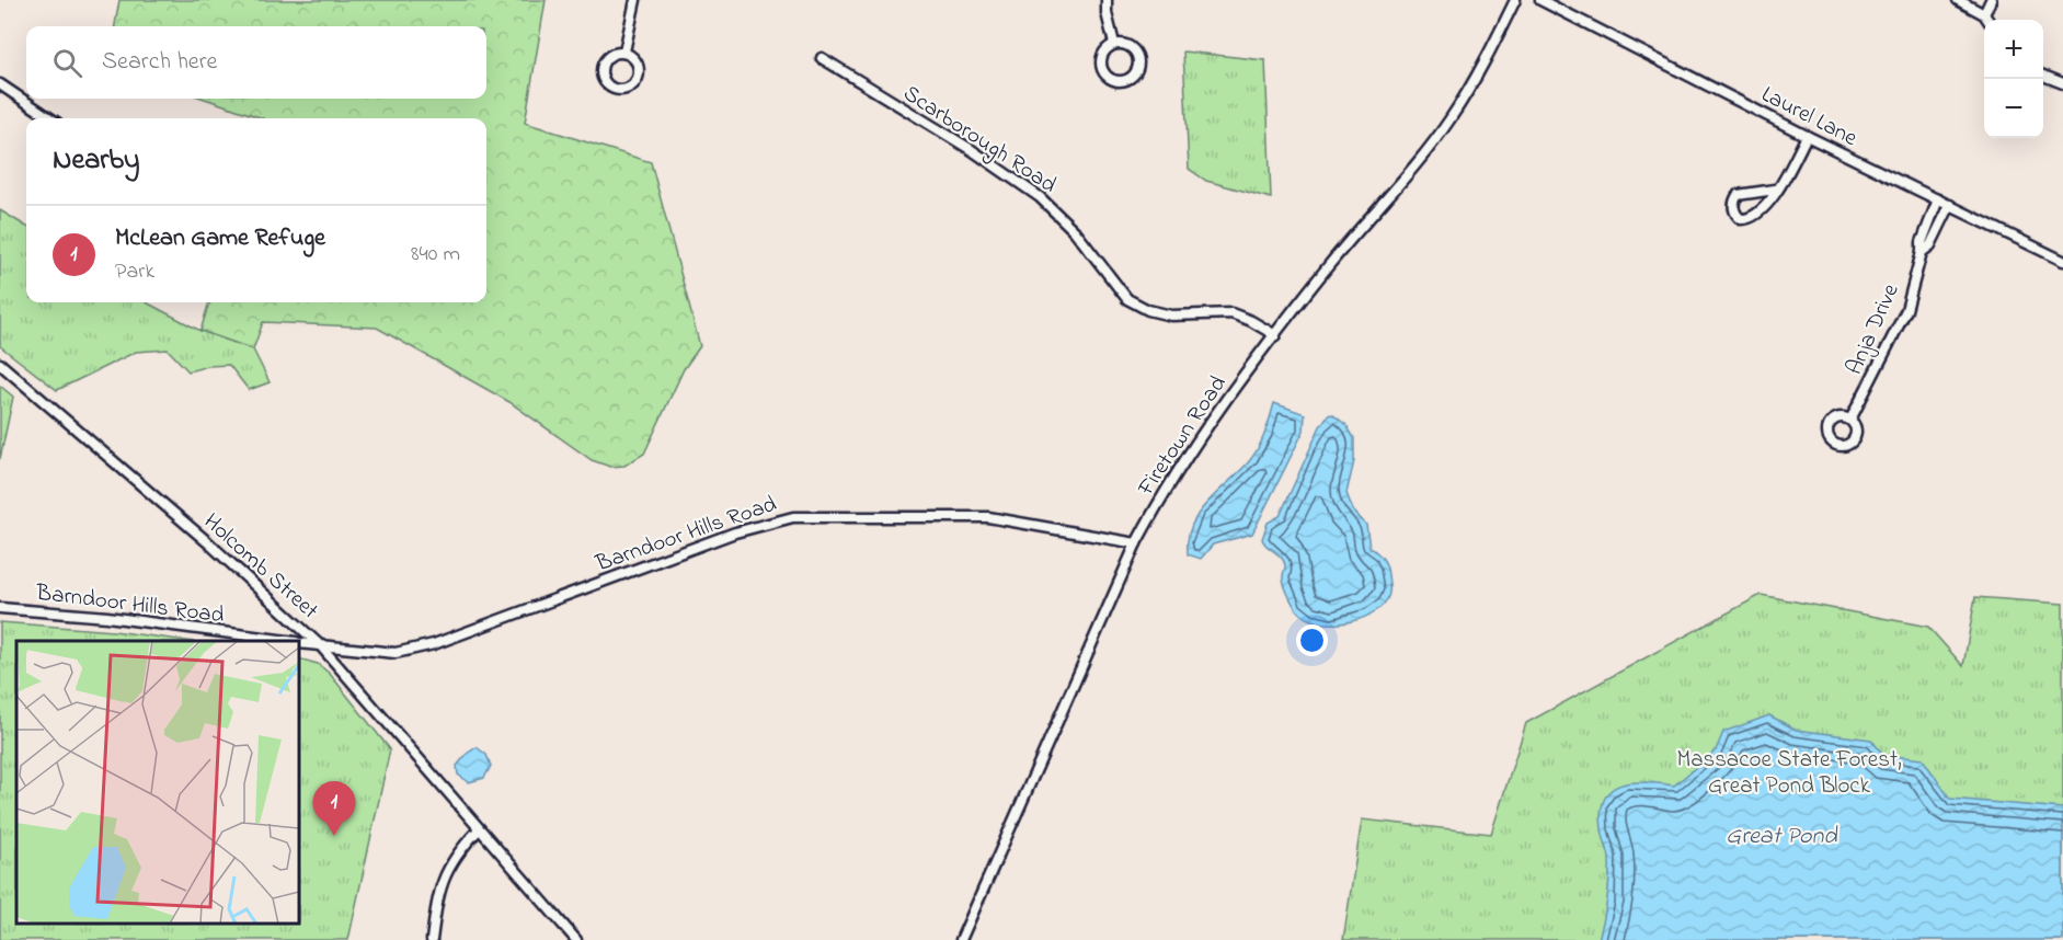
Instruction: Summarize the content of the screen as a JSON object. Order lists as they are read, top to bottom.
{
  "streets": {
    "street": [
      "Laurel Lane",
      "Scarborough Road",
      "Anja Drive",
      "Firetown Road",
      "Barndoor Hills Road",
      "Holcomb Street"
    ]
  },
  "crossings": [
    ["Laurel Lane", "Anja Drive"],
    ["Scarborough Road", "Firetown Road"],
    ["Firetown Road", "Barndoor Hills Road"],
    ["Barndoor Hills Road", "Holcomb Street"]
  ],
  "water": ["Great Pond"],
  "parks": ["Massacoe State Forest, Great Pond Block"],
  "page": {
    "map_buttons": ["+", "−"],
    "search": "Search here",
    "heading": "Nearby",
    "list": [
      {
        "mark": "1",
        "name": "McLean Game Refuge",
        "note": "Park",
        "value": "840 m"
      }
    ],
    "pins": "1"
  }
}
